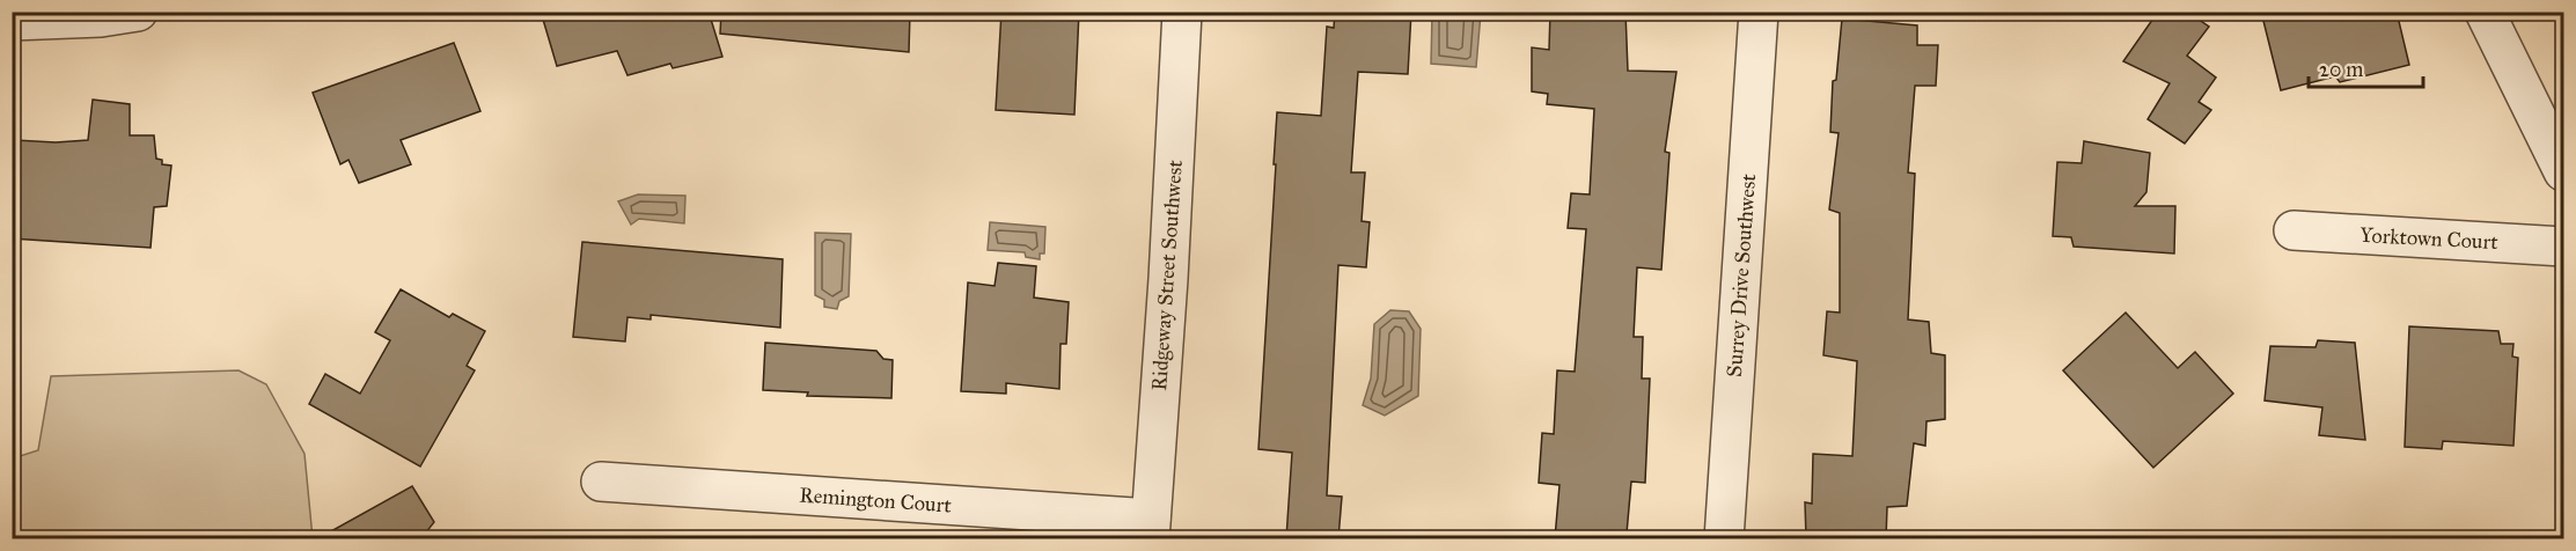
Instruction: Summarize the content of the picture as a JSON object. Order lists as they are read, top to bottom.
{
  "streets": {
    "street": [
      "Yorktown Court",
      "Ridgeway Street Southwest",
      "Surrey Drive Southwest",
      "Remington Court"
    ]
  },
  "crossings": [
    ["Ridgeway Street Southwest", "Remington Court"]
  ],
  "scale_bar": "20 m"
}
